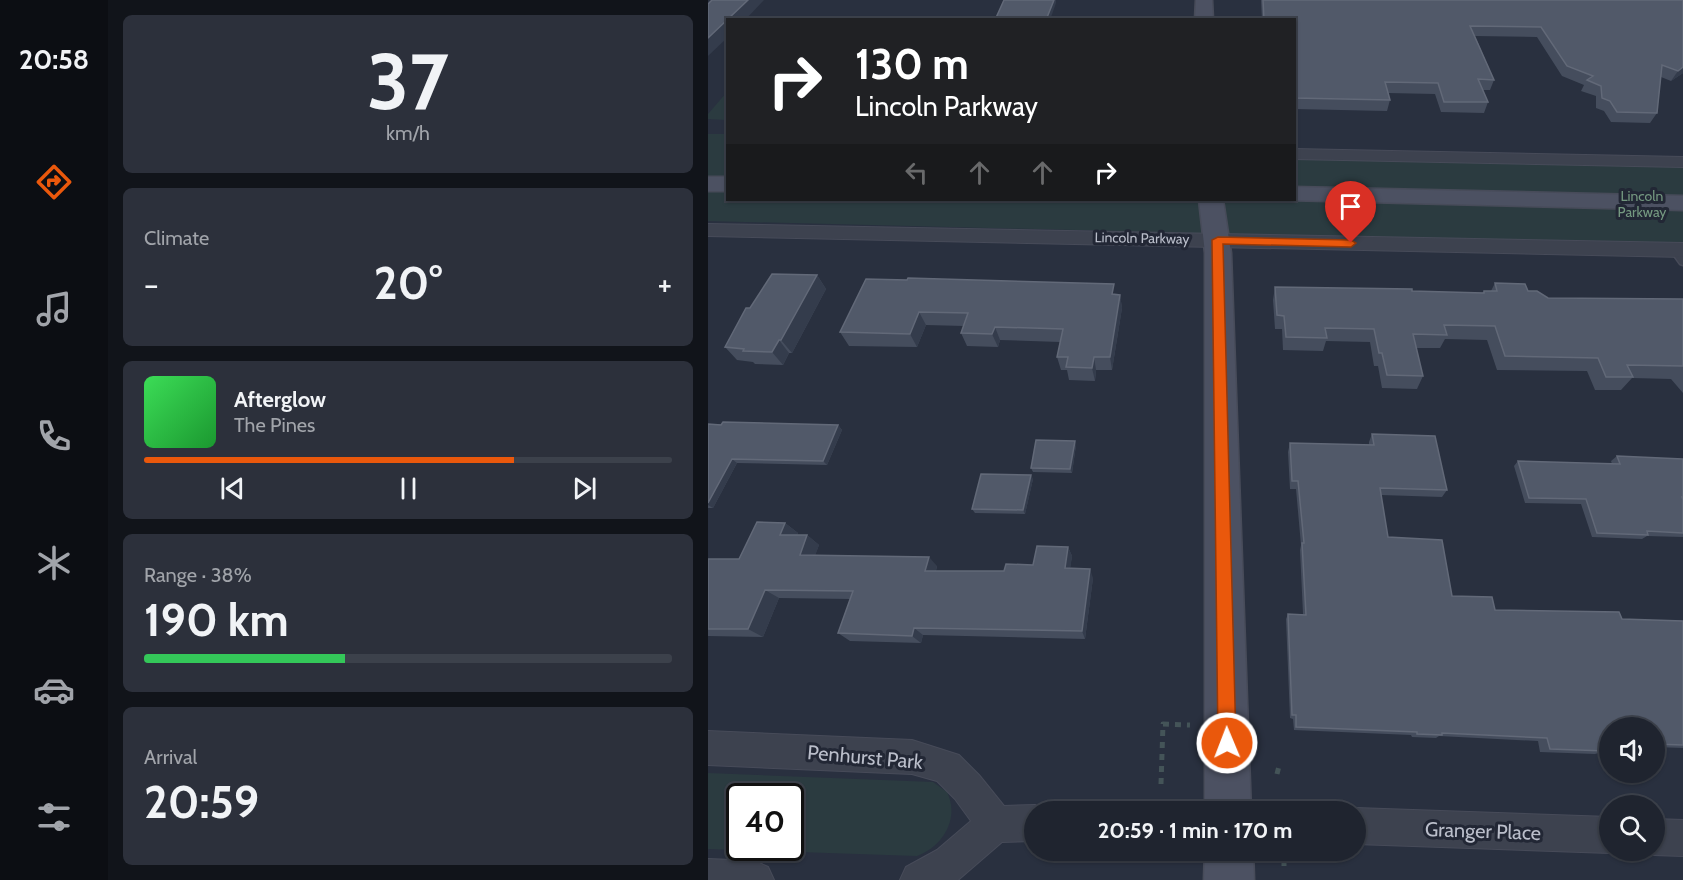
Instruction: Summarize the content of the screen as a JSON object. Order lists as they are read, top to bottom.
{
  "streets": {
    "street": ["Lincoln Parkway", "Penhurst Park", "Granger Place"]
  },
  "parks": ["Lincoln Parkway"],
  "page": {
    "tabs": "20:58",
    "tile": [
      ["37", "km/h"],
      "Climate",
      ["Range · 38%", "190 km"],
      ["Arrival", "20:59"]
    ],
    "turn": ["130 m", "Lincoln Parkway"],
    "heat": ["−", "20°", "+"],
    "song": ["Afterglow", "The Pines"],
    "limit": "40",
    "trip": "20:59 · 1 min · 170 m"
  }
}
